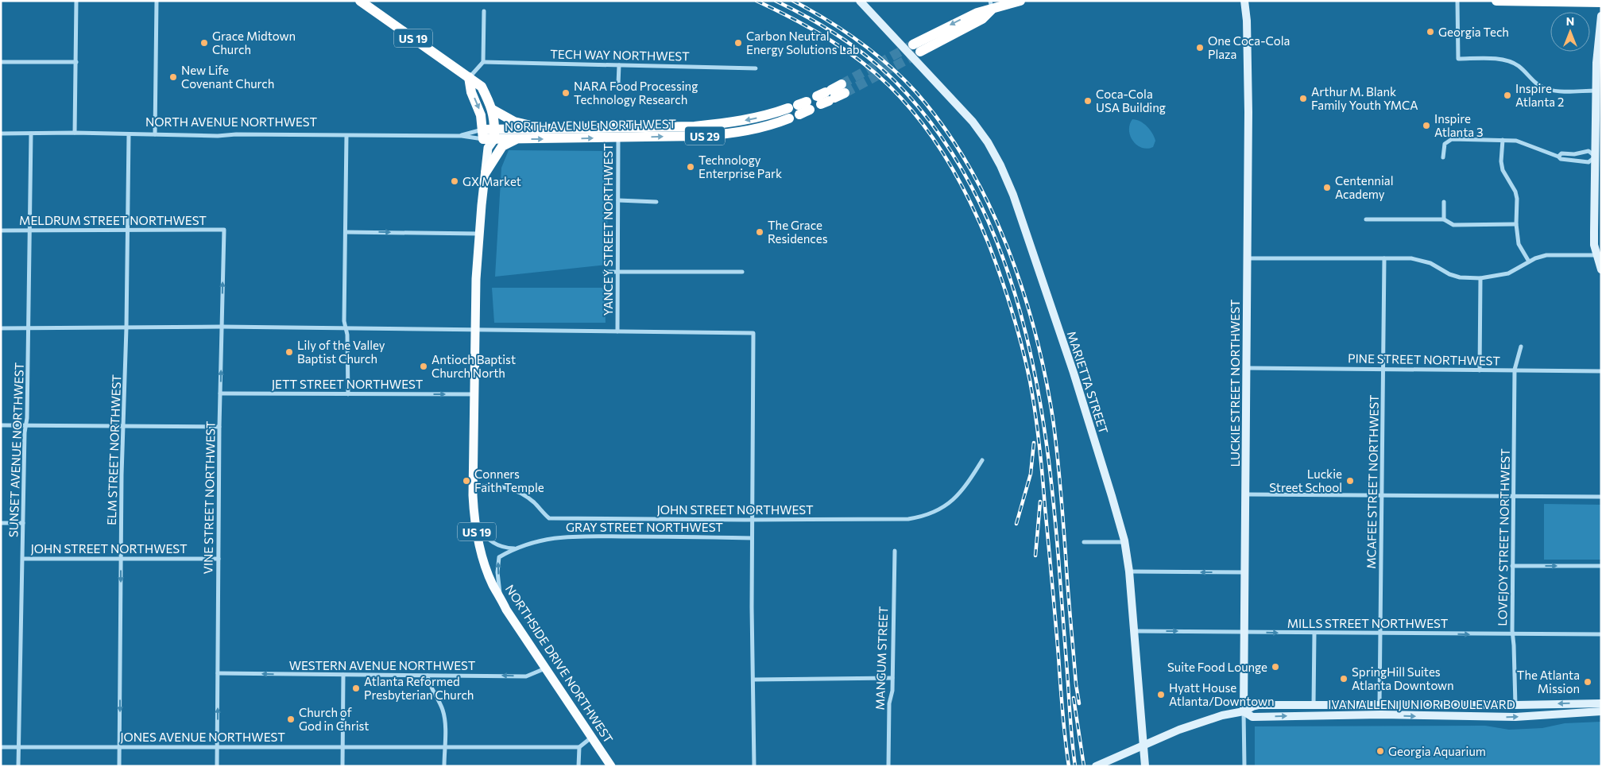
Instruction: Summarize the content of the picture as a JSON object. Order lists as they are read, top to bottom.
{
  "streets": {
    "highway": [
      "US 19",
      "NORTH AVENUE NORTHWEST",
      "US 29",
      "NORTHSIDE DRIVE NORTHWEST"
    ],
    "main road": ["MARIETTA STREET", "LUCKIE STREET NORTHWEST", "IVAN ALLEN JUNIOR BOULEVARD"],
    "street": [
      "TECH WAY NORTHWEST",
      "MELDRUM STREET NORTHWEST",
      "YANCEY STREET NORTHWEST",
      "PINE STREET NORTHWEST",
      "JETT STREET NORTHWEST",
      "SUNSET AVENUE NORTHWEST",
      "ELM STREET NORTHWEST",
      "MCAFEE STREET NORTHWEST",
      "VINE STREET NORTHWEST",
      "JOHN STREET NORTHWEST",
      "GRAY STREET NORTHWEST",
      "LOVEJOY STREET NORTHWEST",
      "MILLS STREET NORTHWEST",
      "MANGUM STREET",
      "WESTERN AVENUE NORTHWEST",
      "JONES AVENUE NORTHWEST"
    ]
  },
  "crossings": [
    ["US 19", "NORTHSIDE DRIVE NORTHWEST"],
    ["NORTH AVENUE NORTHWEST", "US 29"],
    ["NORTH AVENUE NORTHWEST", "YANCEY STREET NORTHWEST"],
    ["NORTH AVENUE NORTHWEST", "SUNSET AVENUE NORTHWEST"],
    ["NORTH AVENUE NORTHWEST", "ELM STREET NORTHWEST"],
    ["NORTH AVENUE NORTHWEST", "NORTHSIDE DRIVE NORTHWEST"],
    ["US 29", "NORTHSIDE DRIVE NORTHWEST"],
    ["MELDRUM STREET NORTHWEST", "SUNSET AVENUE NORTHWEST"],
    ["MELDRUM STREET NORTHWEST", "ELM STREET NORTHWEST"],
    ["MELDRUM STREET NORTHWEST", "VINE STREET NORTHWEST"],
    ["PINE STREET NORTHWEST", "LUCKIE STREET NORTHWEST"],
    ["PINE STREET NORTHWEST", "MCAFEE STREET NORTHWEST"],
    ["PINE STREET NORTHWEST", "LOVEJOY STREET NORTHWEST"],
    ["MARIETTA STREET", "MILLS STREET NORTHWEST"],
    ["MARIETTA STREET", "IVAN ALLEN JUNIOR BOULEVARD"],
    ["LUCKIE STREET NORTHWEST", "MILLS STREET NORTHWEST"],
    ["LUCKIE STREET NORTHWEST", "IVAN ALLEN JUNIOR BOULEVARD"],
    ["JETT STREET NORTHWEST", "VINE STREET NORTHWEST"],
    ["JETT STREET NORTHWEST", "NORTHSIDE DRIVE NORTHWEST"],
    ["SUNSET AVENUE NORTHWEST", "JOHN STREET NORTHWEST"],
    ["SUNSET AVENUE NORTHWEST", "JONES AVENUE NORTHWEST"],
    ["ELM STREET NORTHWEST", "JOHN STREET NORTHWEST"],
    ["ELM STREET NORTHWEST", "JONES AVENUE NORTHWEST"],
    ["MCAFEE STREET NORTHWEST", "MILLS STREET NORTHWEST"],
    ["MCAFEE STREET NORTHWEST", "IVAN ALLEN JUNIOR BOULEVARD"],
    ["VINE STREET NORTHWEST", "JOHN STREET NORTHWEST"],
    ["VINE STREET NORTHWEST", "WESTERN AVENUE NORTHWEST"],
    ["VINE STREET NORTHWEST", "JONES AVENUE NORTHWEST"],
    ["JOHN STREET NORTHWEST", "NORTHSIDE DRIVE NORTHWEST"],
    ["GRAY STREET NORTHWEST", "NORTHSIDE DRIVE NORTHWEST"],
    ["LOVEJOY STREET NORTHWEST", "MILLS STREET NORTHWEST"],
    ["LOVEJOY STREET NORTHWEST", "IVAN ALLEN JUNIOR BOULEVARD"],
    ["NORTHSIDE DRIVE NORTHWEST", "WESTERN AVENUE NORTHWEST"]
  ],
  "one_way": [
    "JETT STREET NORTHWEST",
    "VINE STREET NORTHWEST",
    "MILLS STREET NORTHWEST",
    "WESTERN AVENUE NORTHWEST"
  ],
  "places": [
    "Georgia Tech",
    "Grace Midtown Church",
    "Carbon Neutral Energy Solutions Lab",
    "One Coca-Cola Plaza",
    "New Life Covenant Church",
    "NARA Food Processing Technology Research",
    "Inspire Atlanta 2",
    "Arthur M. Blank Family Youth YMCA",
    "Coca-Cola USA Building",
    "Inspire Atlanta 3",
    "Technology Enterprise Park",
    "GX Market",
    "Centennial Academy",
    "The Grace Residences",
    "Lily of the Valley Baptist Church",
    "Antioch Baptist Church North",
    "Conners Faith Temple",
    "Luckie Street School",
    "Suite Food Lounge",
    "SpringHill Suites Atlanta Downtown",
    "The Atlanta Mission",
    "Atlanta Reformed Presbyterian Church",
    "Hyatt House Atlanta/Downtown",
    "Church of God in Christ",
    "Georgia Aquarium"
  ],
  "north": "top"
}
